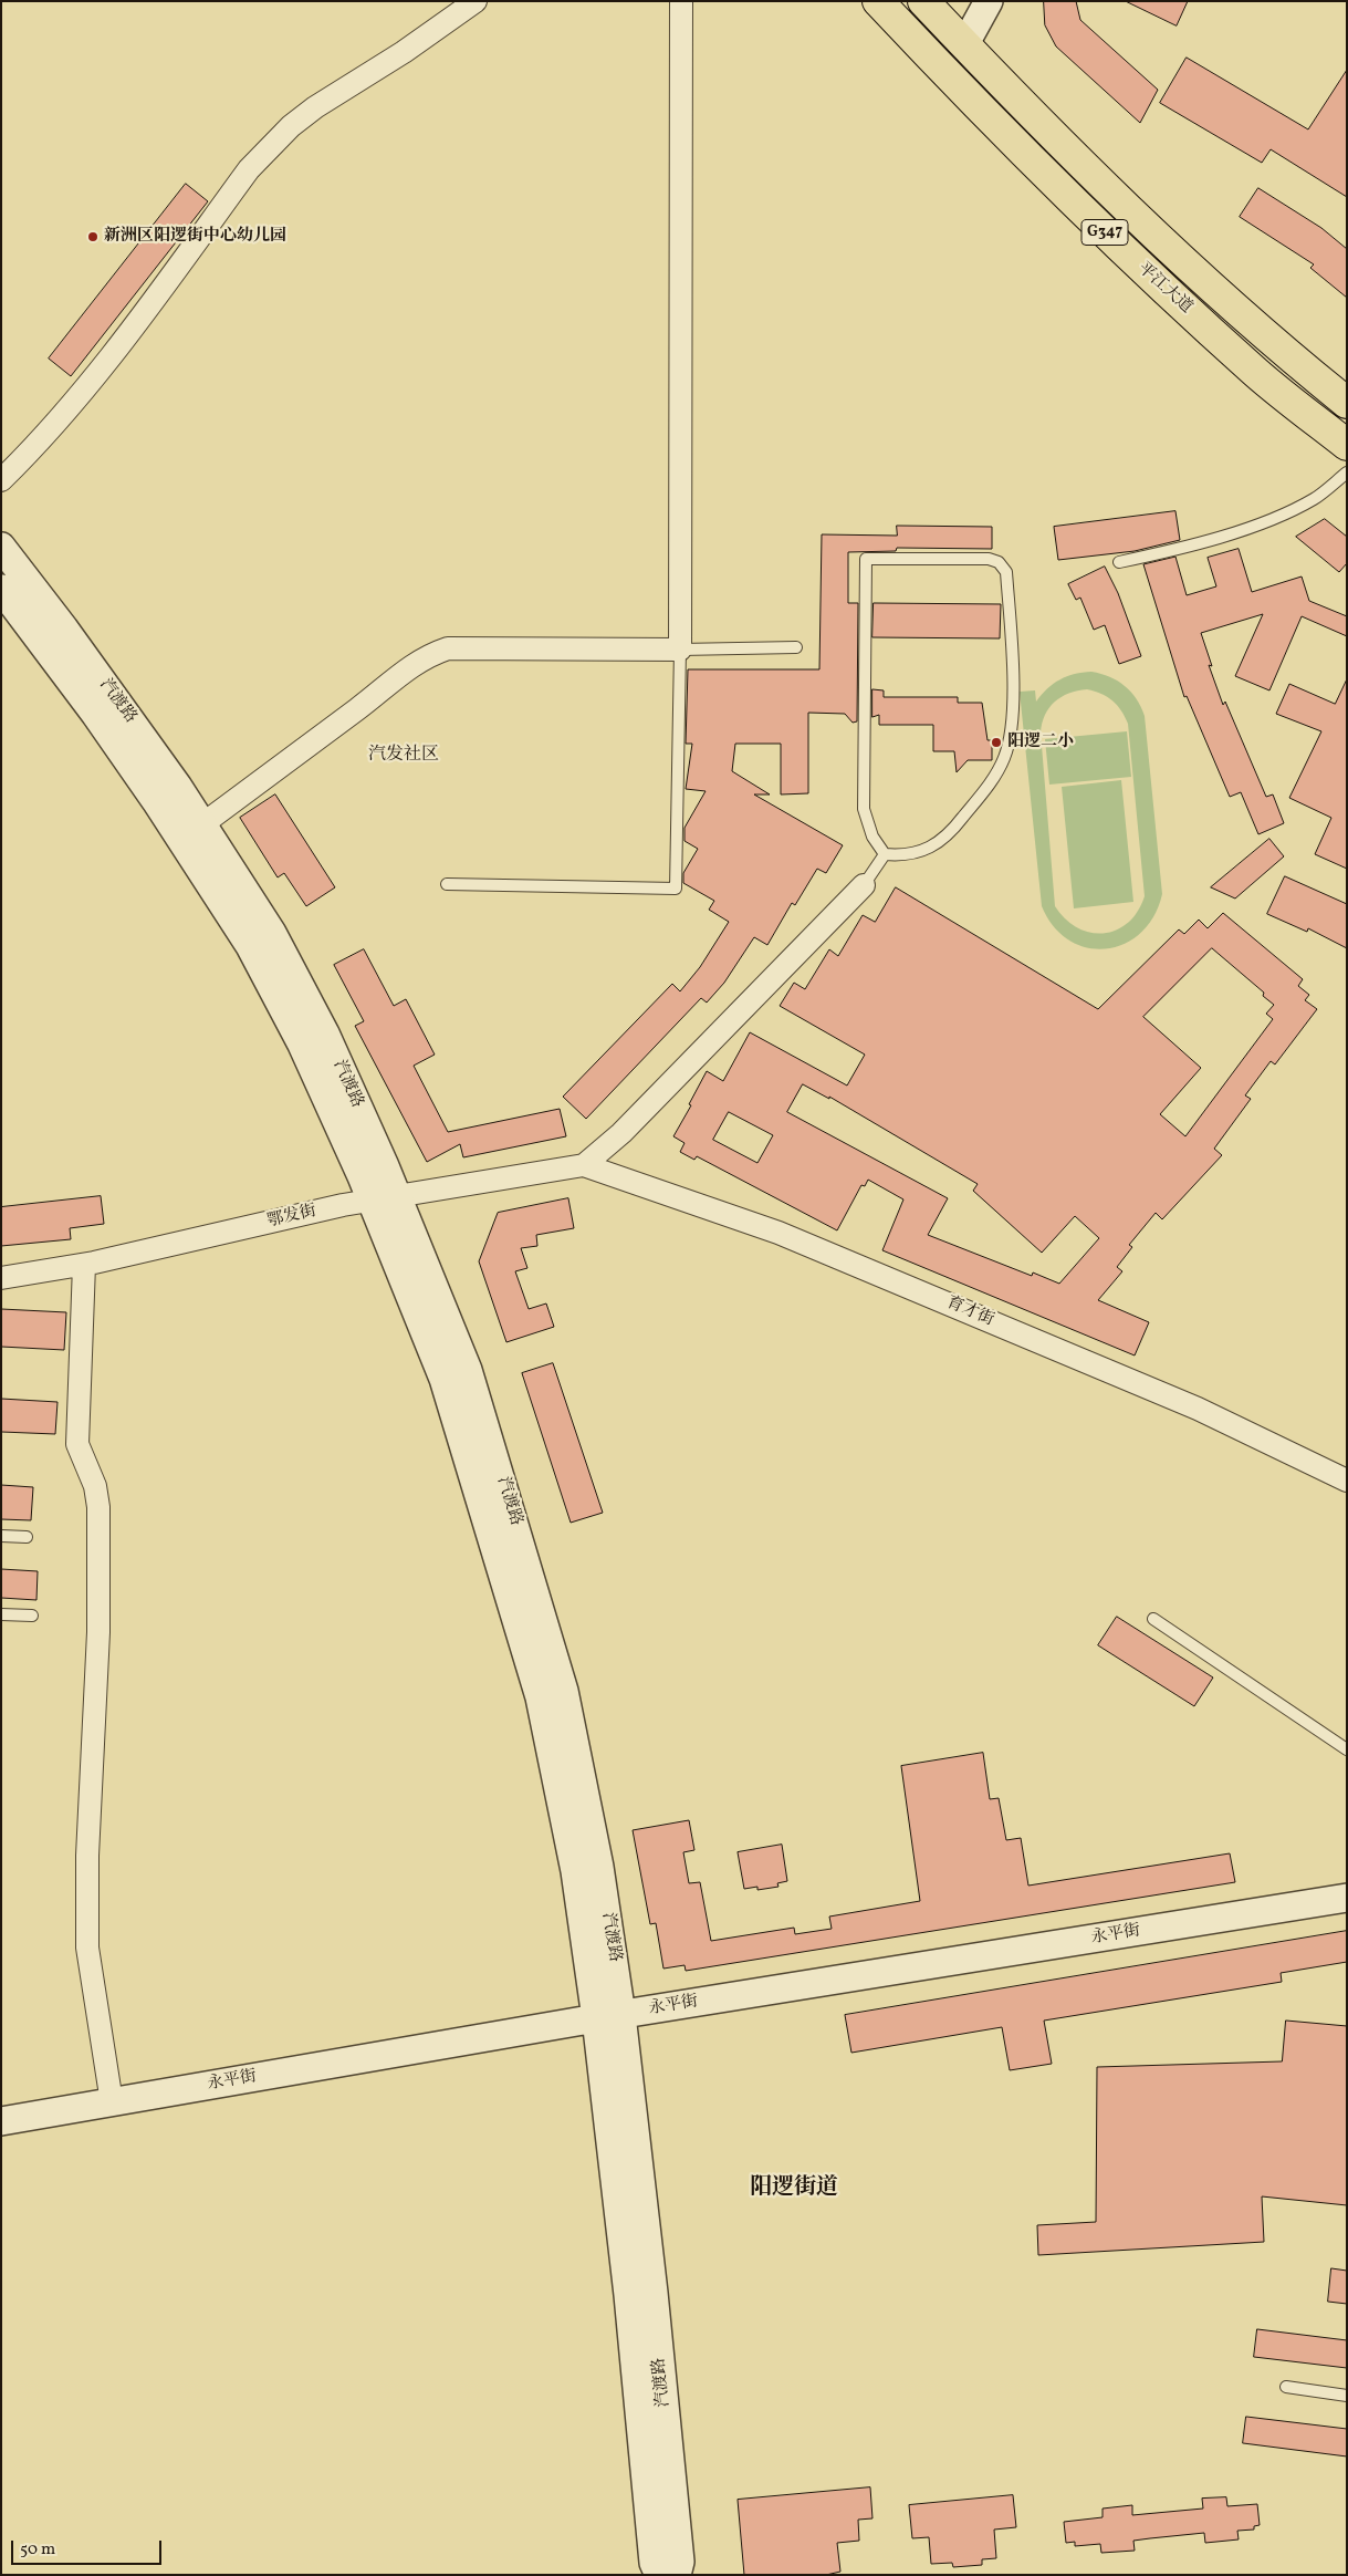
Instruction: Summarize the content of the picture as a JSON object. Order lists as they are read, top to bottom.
{
  "streets": {
    "highway": ["G347", "平江大道"],
    "street": [
      "汽渡路",
      "鄂发街",
      "育才街",
      "永平街"
    ]
  },
  "crossings": [
    ["汽渡路", "鄂发街"],
    ["汽渡路", "永平街"],
    ["鄂发街", "育才街"]
  ],
  "districts": ["汽发社区", "阳逻街道"],
  "places": ["新洲区阳逻街中心幼儿园", "阳逻二小"],
  "scale_bar": "50 m"
}
